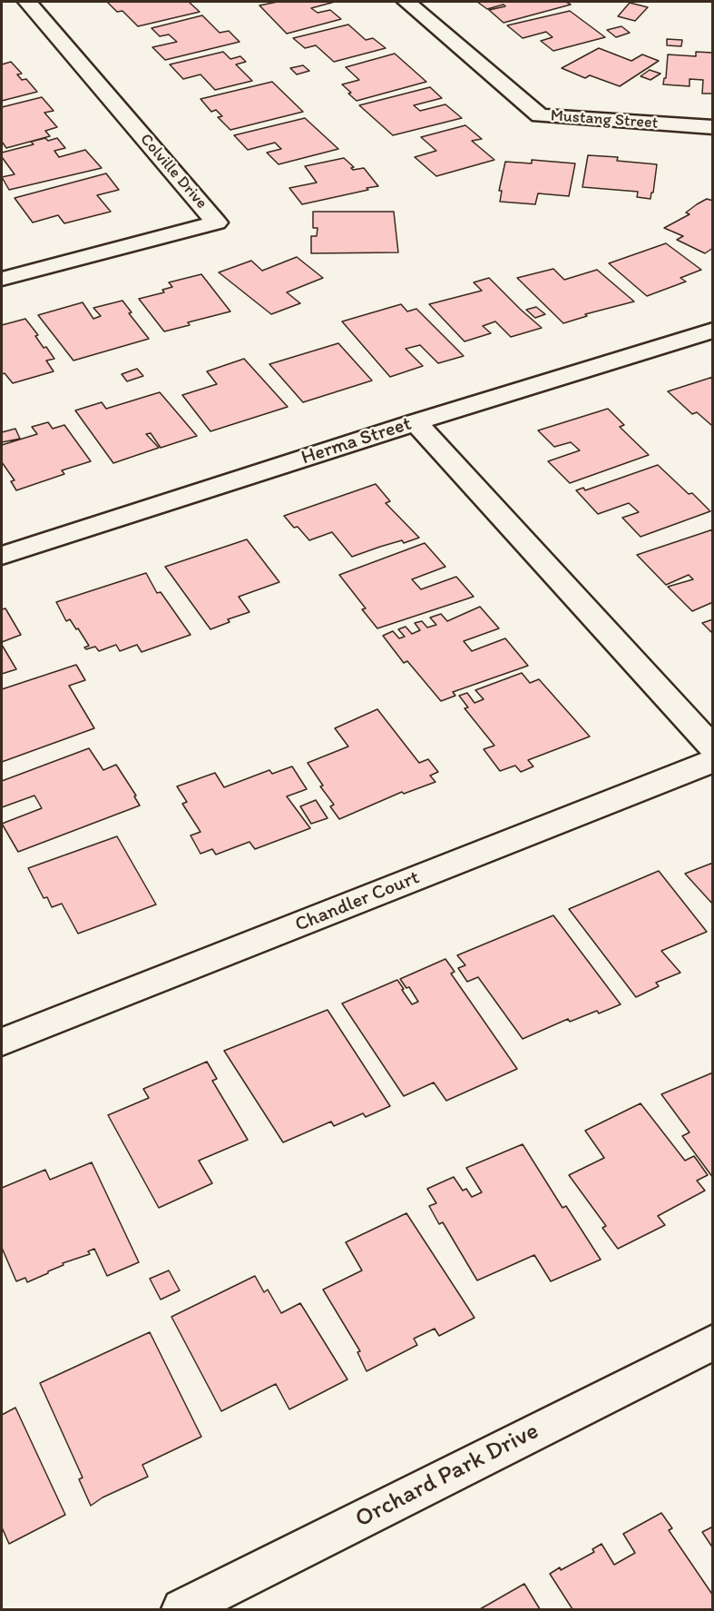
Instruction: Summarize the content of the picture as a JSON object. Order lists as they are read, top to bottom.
{
  "streets": {
    "street": [
      "Mustang Street",
      "Colville Drive",
      "Herma Street",
      "Chandler Court",
      "Orchard Park Drive"
    ]
  }
}
